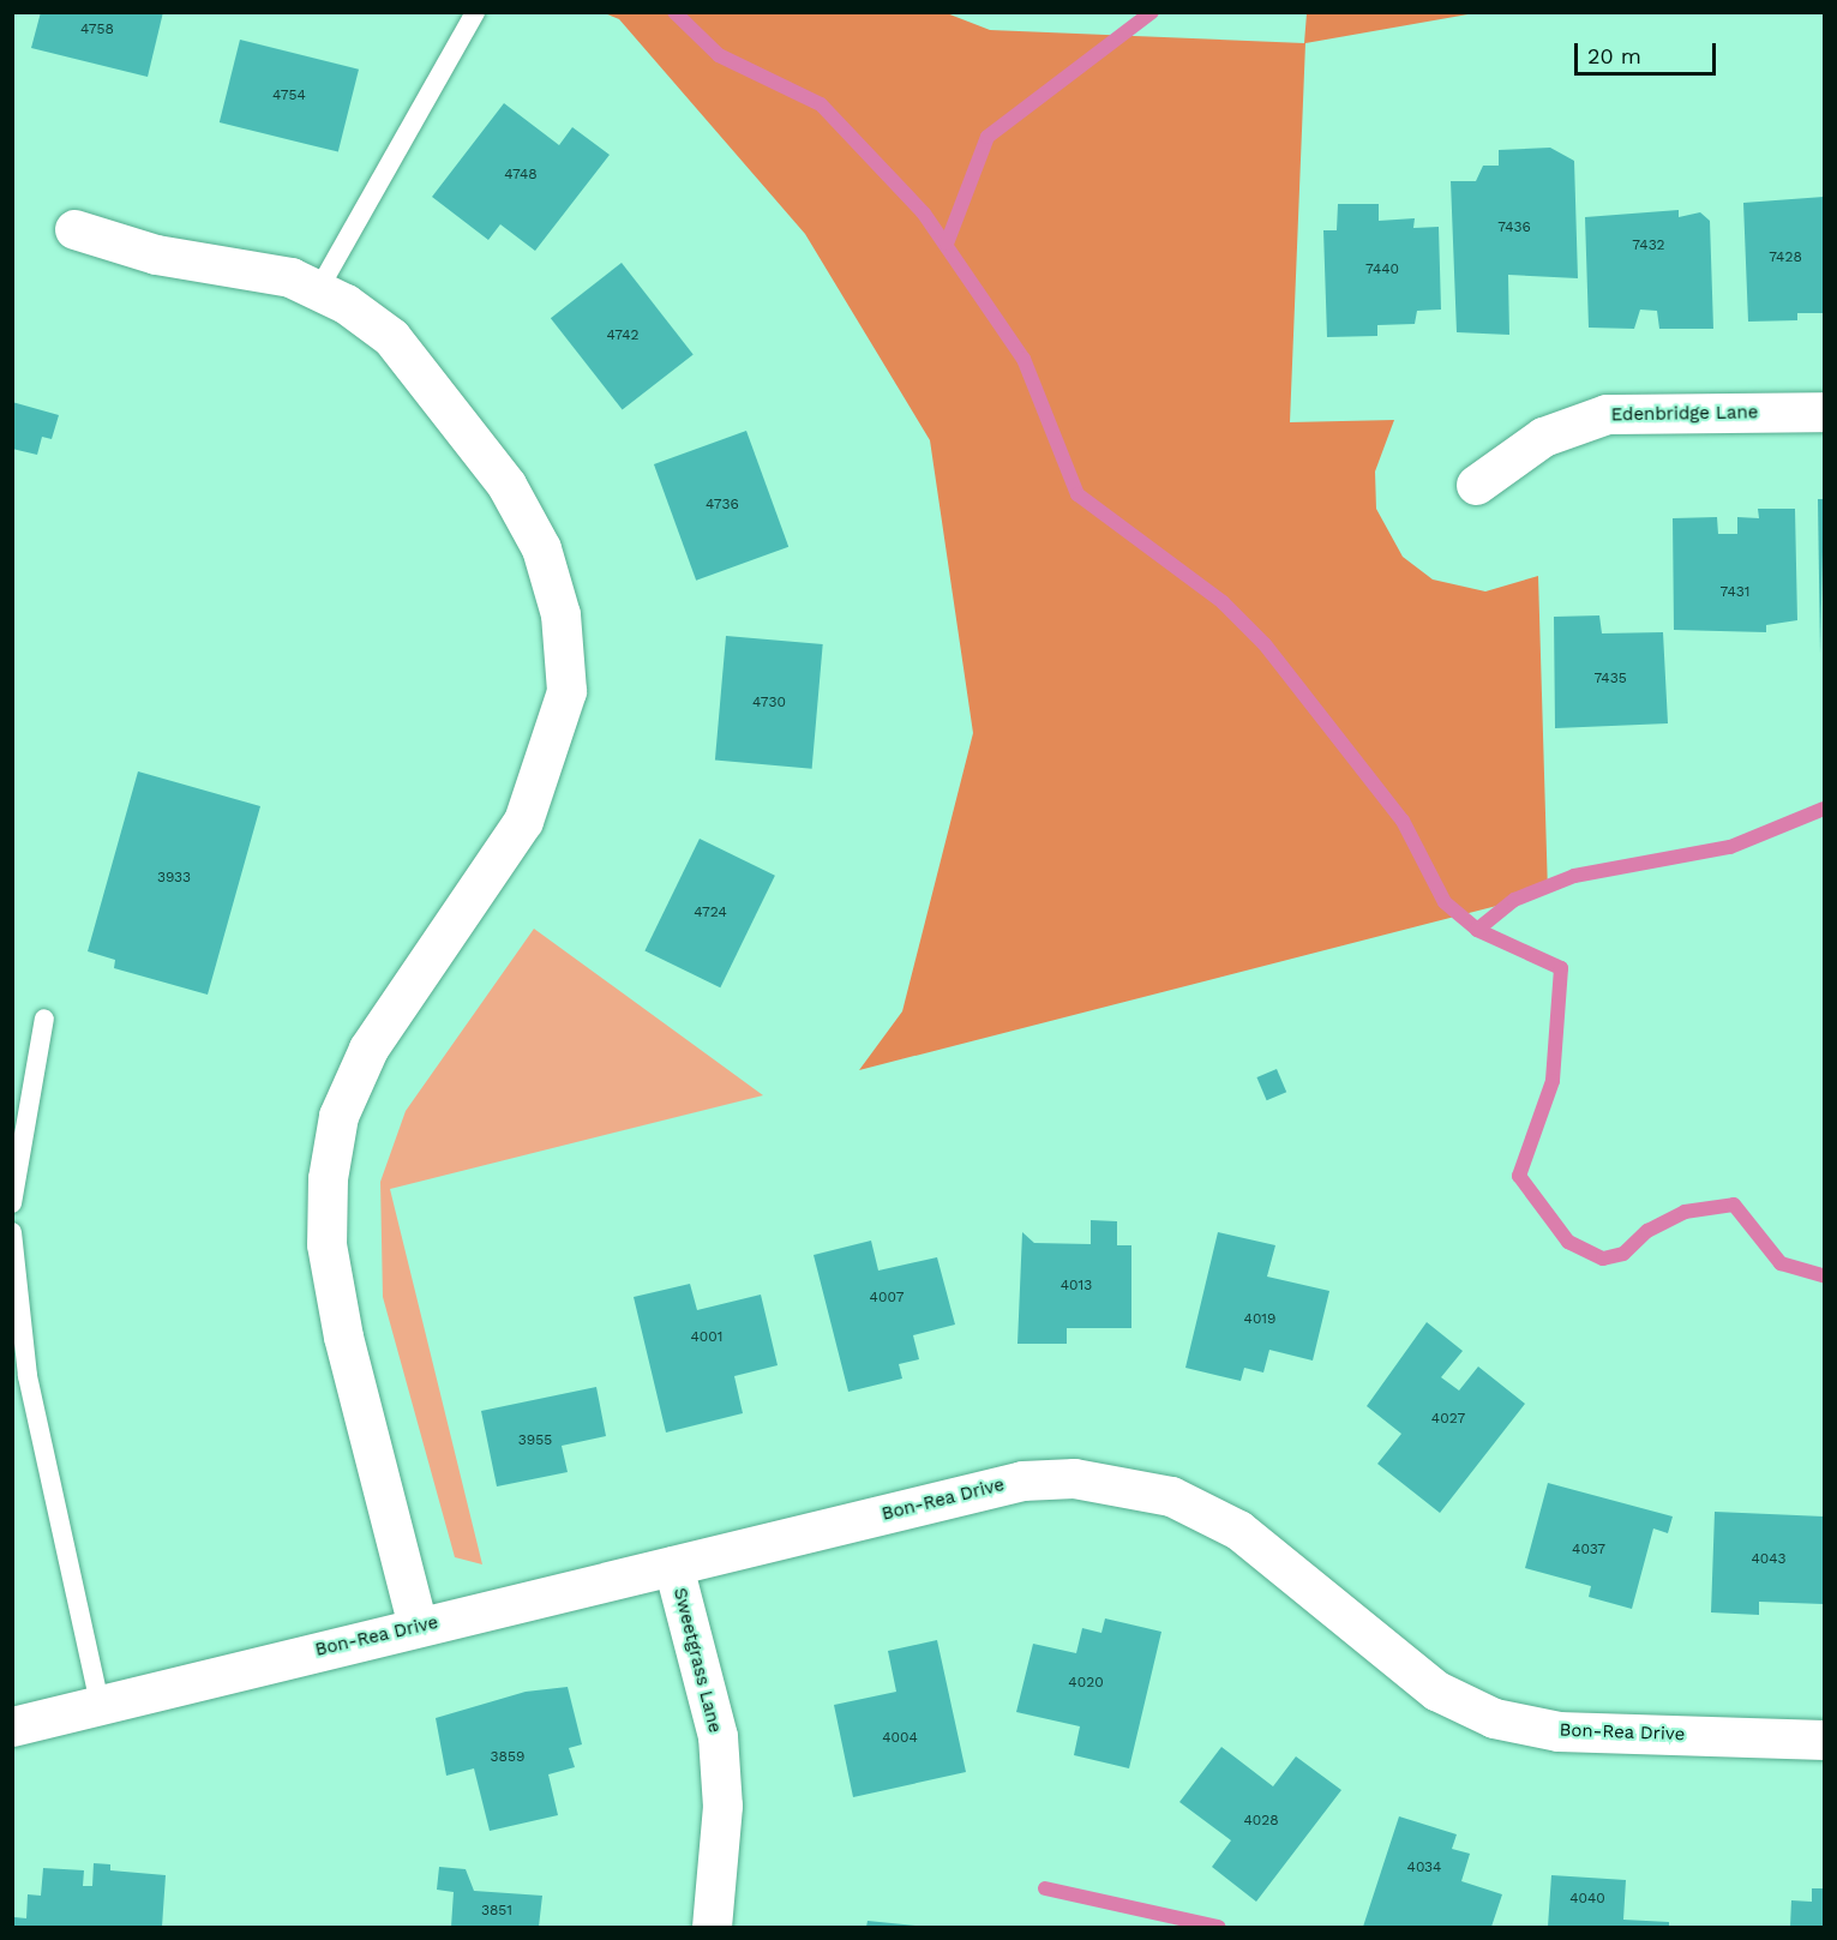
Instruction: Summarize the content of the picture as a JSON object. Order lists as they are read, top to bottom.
{
  "streets": {
    "street": ["Edenbridge Lane", "Bon-Rea Drive", "Sweetgrass Lane"]
  },
  "crossings": [
    ["Bon-Rea Drive", "Sweetgrass Lane"]
  ],
  "house_numbers": [
    "4758",
    "4754",
    "4748",
    "7436",
    "7432",
    "7428",
    "7440",
    "4742",
    "4736",
    "7431",
    "7435",
    "4730",
    "3933",
    "4724",
    "4013",
    "4007",
    "4019",
    "4001",
    "4027",
    "3955",
    "4037",
    "4043",
    "4020",
    "4004",
    "3859",
    "4028",
    "4034",
    "4040",
    "3851"
  ],
  "scale_bar": "20 m"
}
